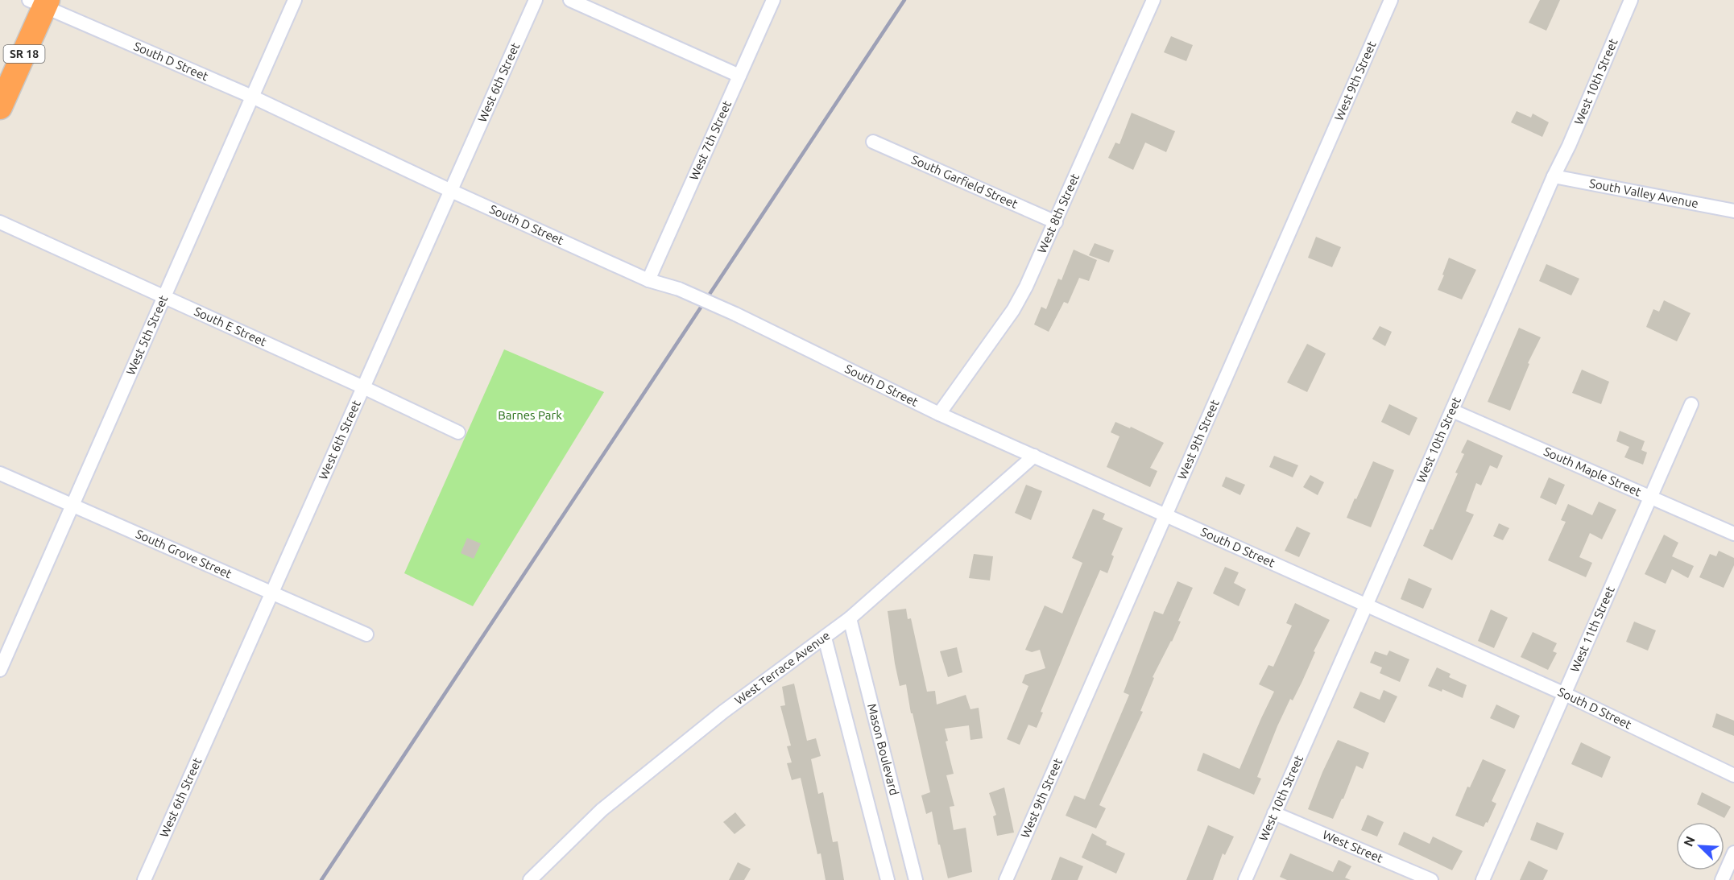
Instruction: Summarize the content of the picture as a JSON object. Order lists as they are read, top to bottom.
{
  "streets": {
    "highway": ["SR 18"],
    "street": [
      "South D Street",
      "West 9th Street",
      "West 10th Street",
      "West 6th Street",
      "West 7th Street",
      "South Garfield Street",
      "South Valley Avenue",
      "West 8th Street",
      "South E Street",
      "West 5th Street",
      "South Maple Street",
      "South Grove Street",
      "West 11th Street",
      "West Terrace Avenue",
      "Mason Boulevard",
      "West Street"
    ]
  },
  "crossings": [
    ["SR 18", "South D Street"],
    ["South D Street", "West 9th Street"],
    ["South D Street", "West 10th Street"],
    ["South D Street", "West 6th Street"],
    ["South D Street", "West 7th Street"],
    ["South D Street", "West 8th Street"],
    ["South D Street", "West 5th Street"],
    ["South D Street", "West 11th Street"],
    ["South D Street", "West Terrace Avenue"],
    ["West 10th Street", "South Valley Avenue"],
    ["West 10th Street", "South Maple Street"],
    ["West 10th Street", "West Street"],
    ["West 6th Street", "South E Street"],
    ["West 6th Street", "South Grove Street"],
    ["South Garfield Street", "West 8th Street"],
    ["South E Street", "West 5th Street"],
    ["West 5th Street", "South Grove Street"],
    ["South Maple Street", "West 11th Street"],
    ["West Terrace Avenue", "Mason Boulevard"]
  ],
  "parks": ["Barnes Park"],
  "north": "top left"
}
